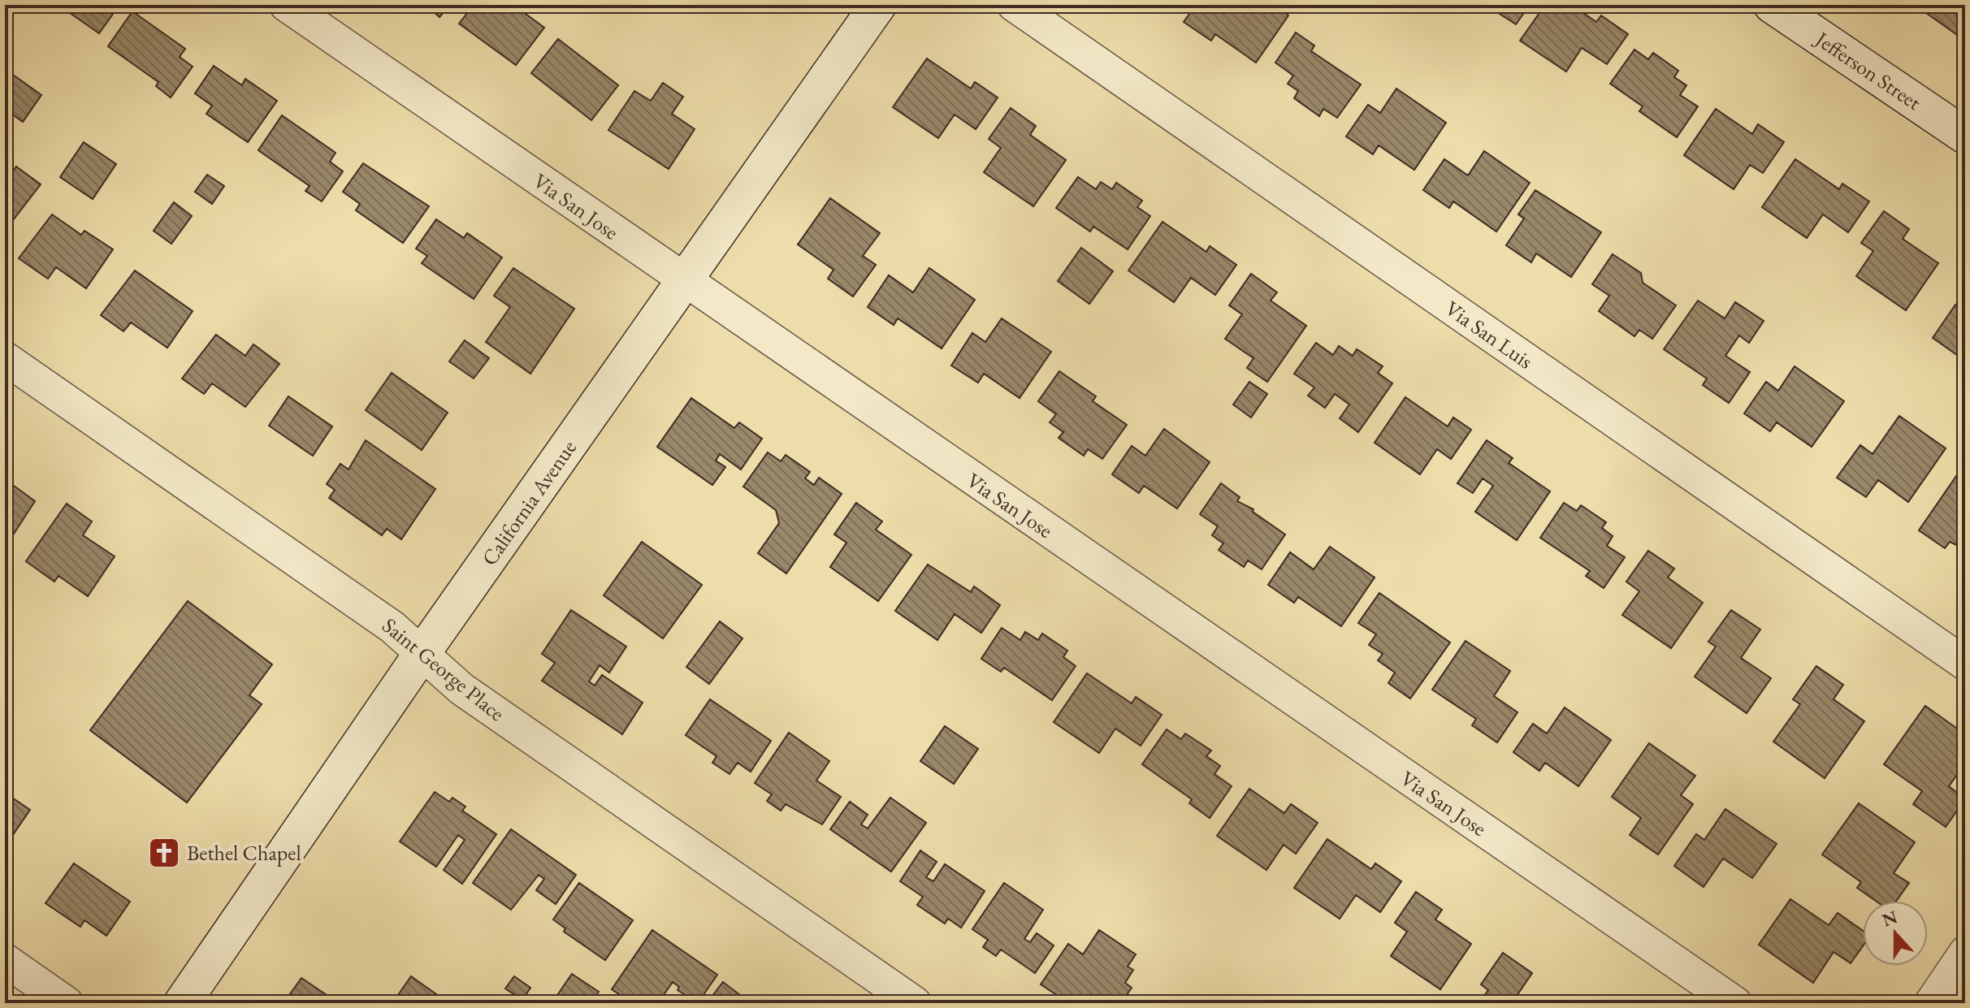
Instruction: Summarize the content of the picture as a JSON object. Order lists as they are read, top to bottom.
{
  "streets": {
    "main road": ["Jefferson Street", "California Avenue"],
    "street": ["Via San Jose", "Via San Luis", "Saint George Place"]
  },
  "crossings": [
    ["Via San Jose", "California Avenue"],
    ["California Avenue", "Saint George Place"]
  ],
  "places": {
    "church": ["Bethel Chapel"]
  },
  "north": "top"
}
